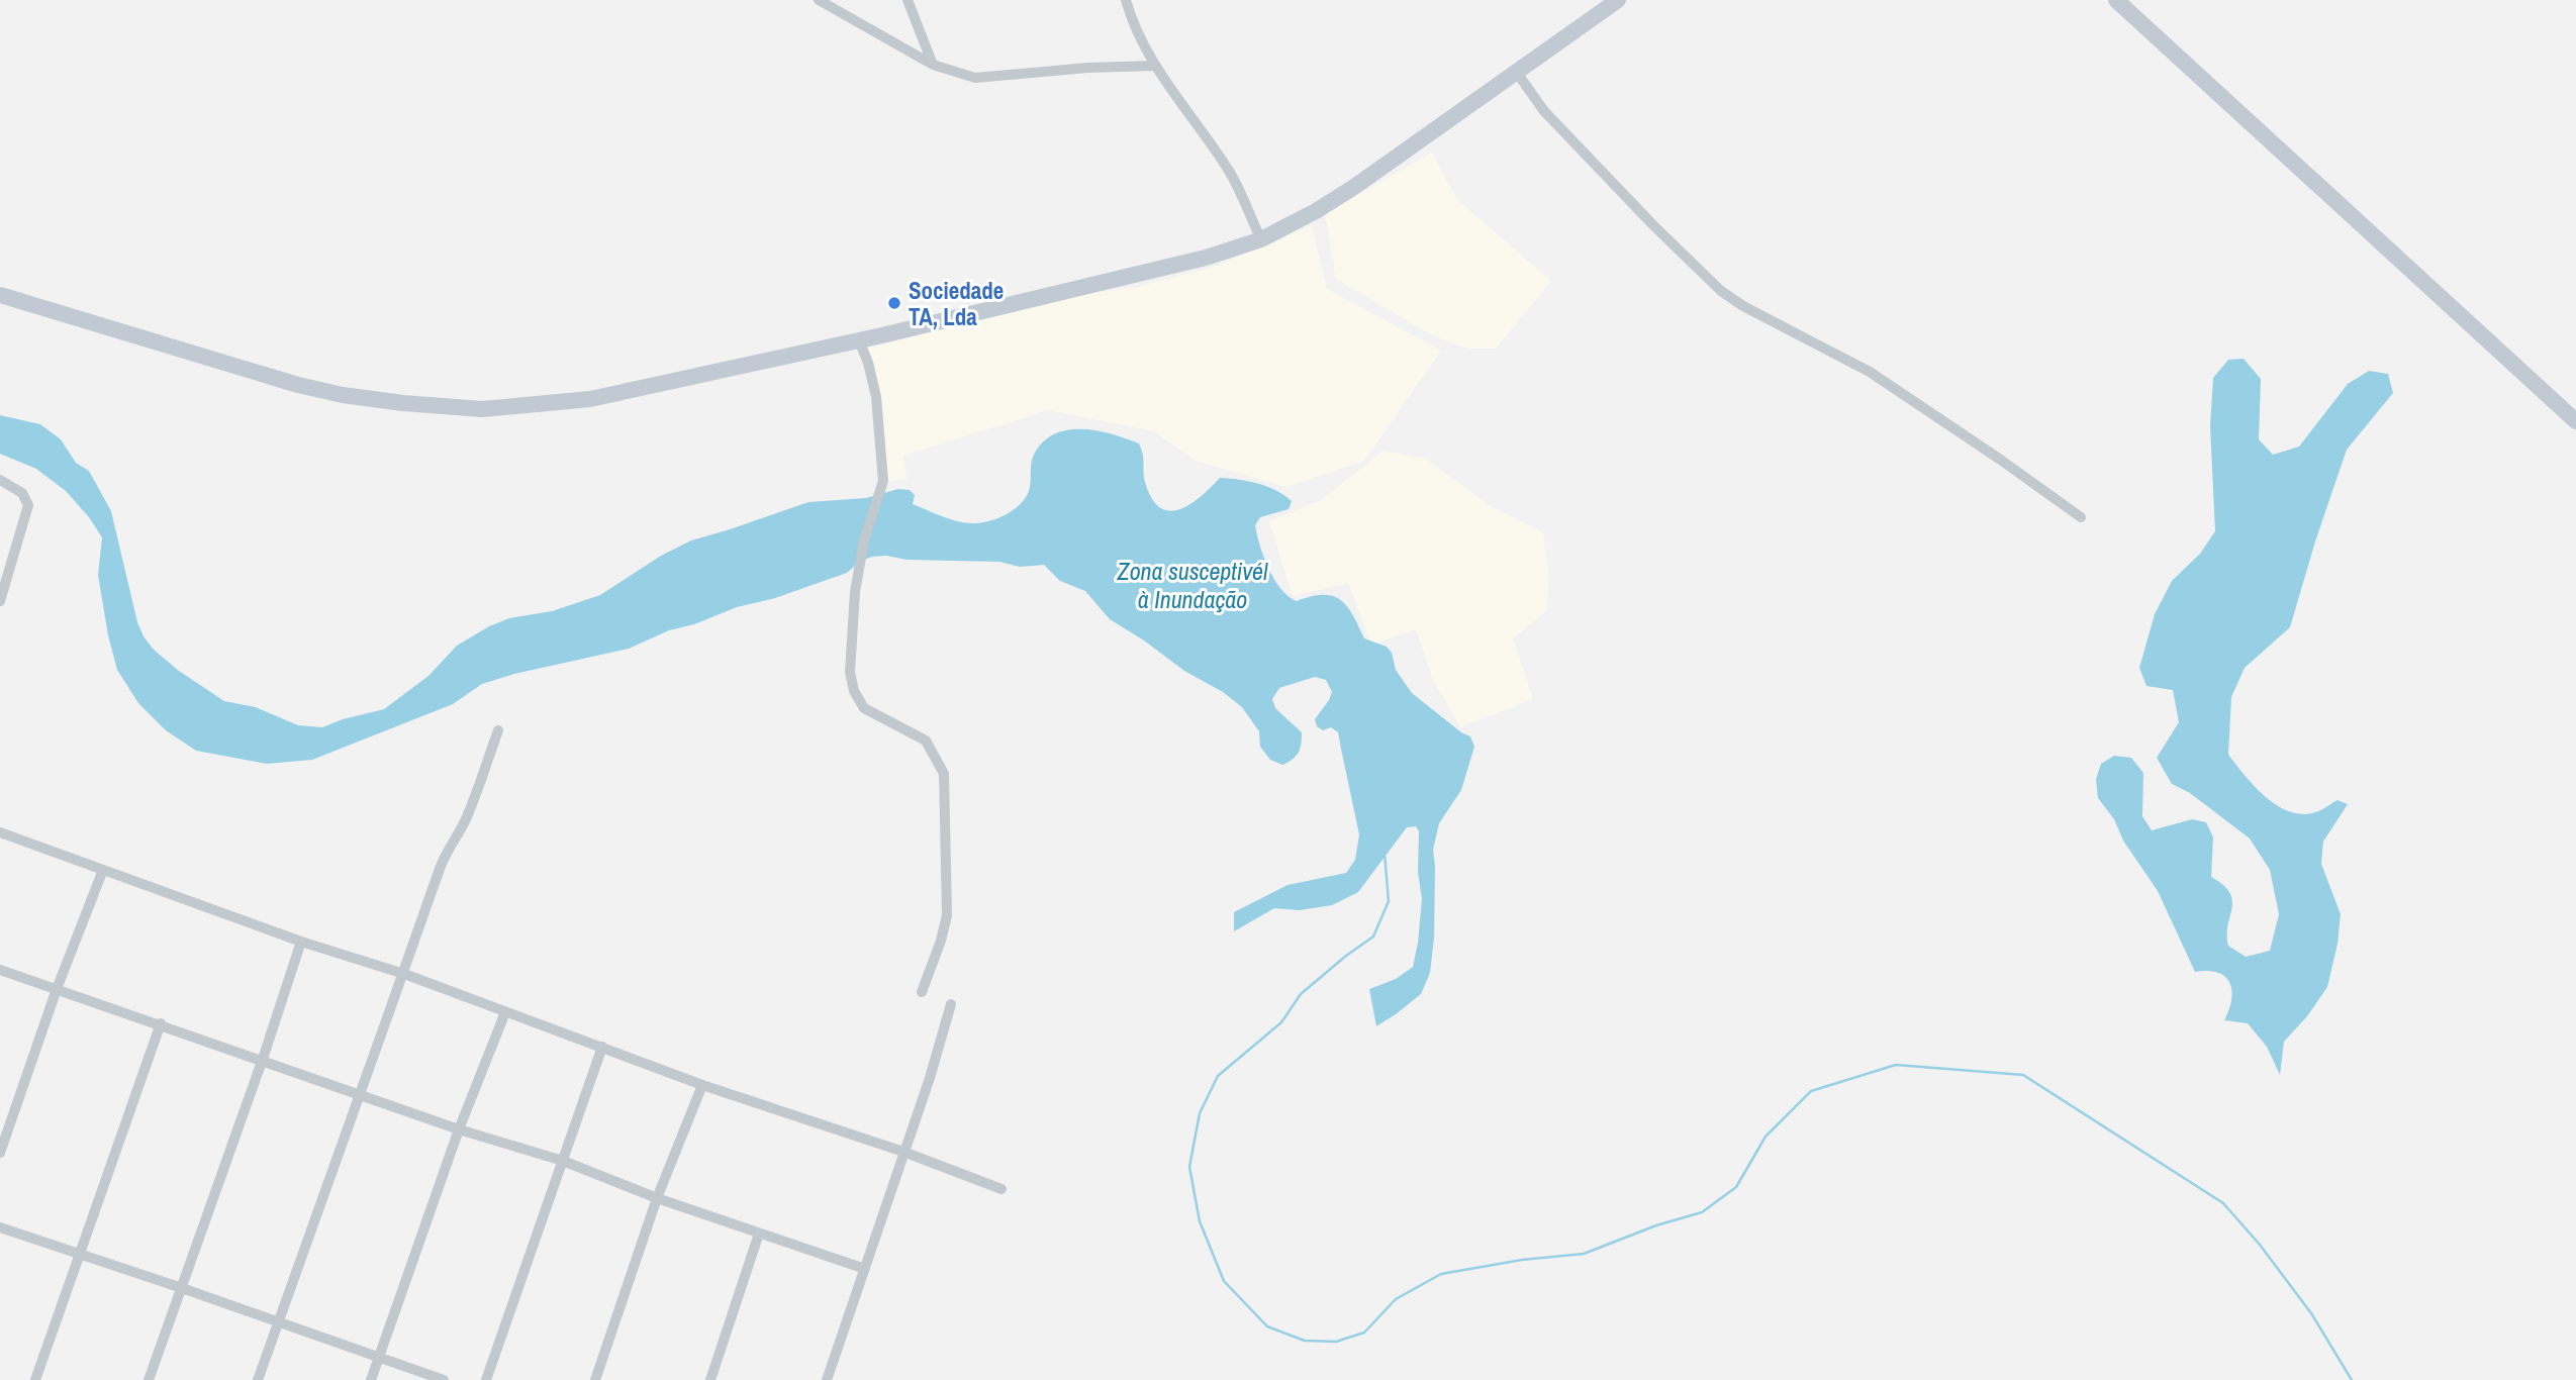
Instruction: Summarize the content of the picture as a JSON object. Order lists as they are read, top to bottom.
{
  "water": ["Zona susceptivél à Inundação"],
  "places": ["Sociedade TA, Lda"]
}
